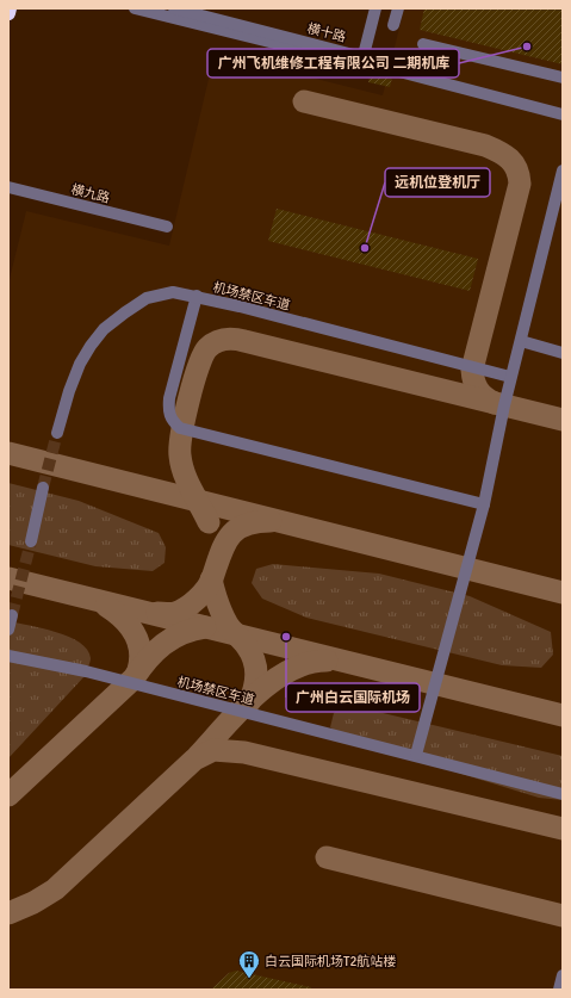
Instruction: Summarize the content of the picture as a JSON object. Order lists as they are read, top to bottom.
{
  "streets": {
    "street": ["横十路", "横九路", "机场禁区车道"]
  },
  "places": {
    "other": ["广州飞机维修工程有限公司 二期机库", "远机位登机厅", "广州白云国际机场"],
    "building": ["白云国际机场T2航站楼"]
  }
}
